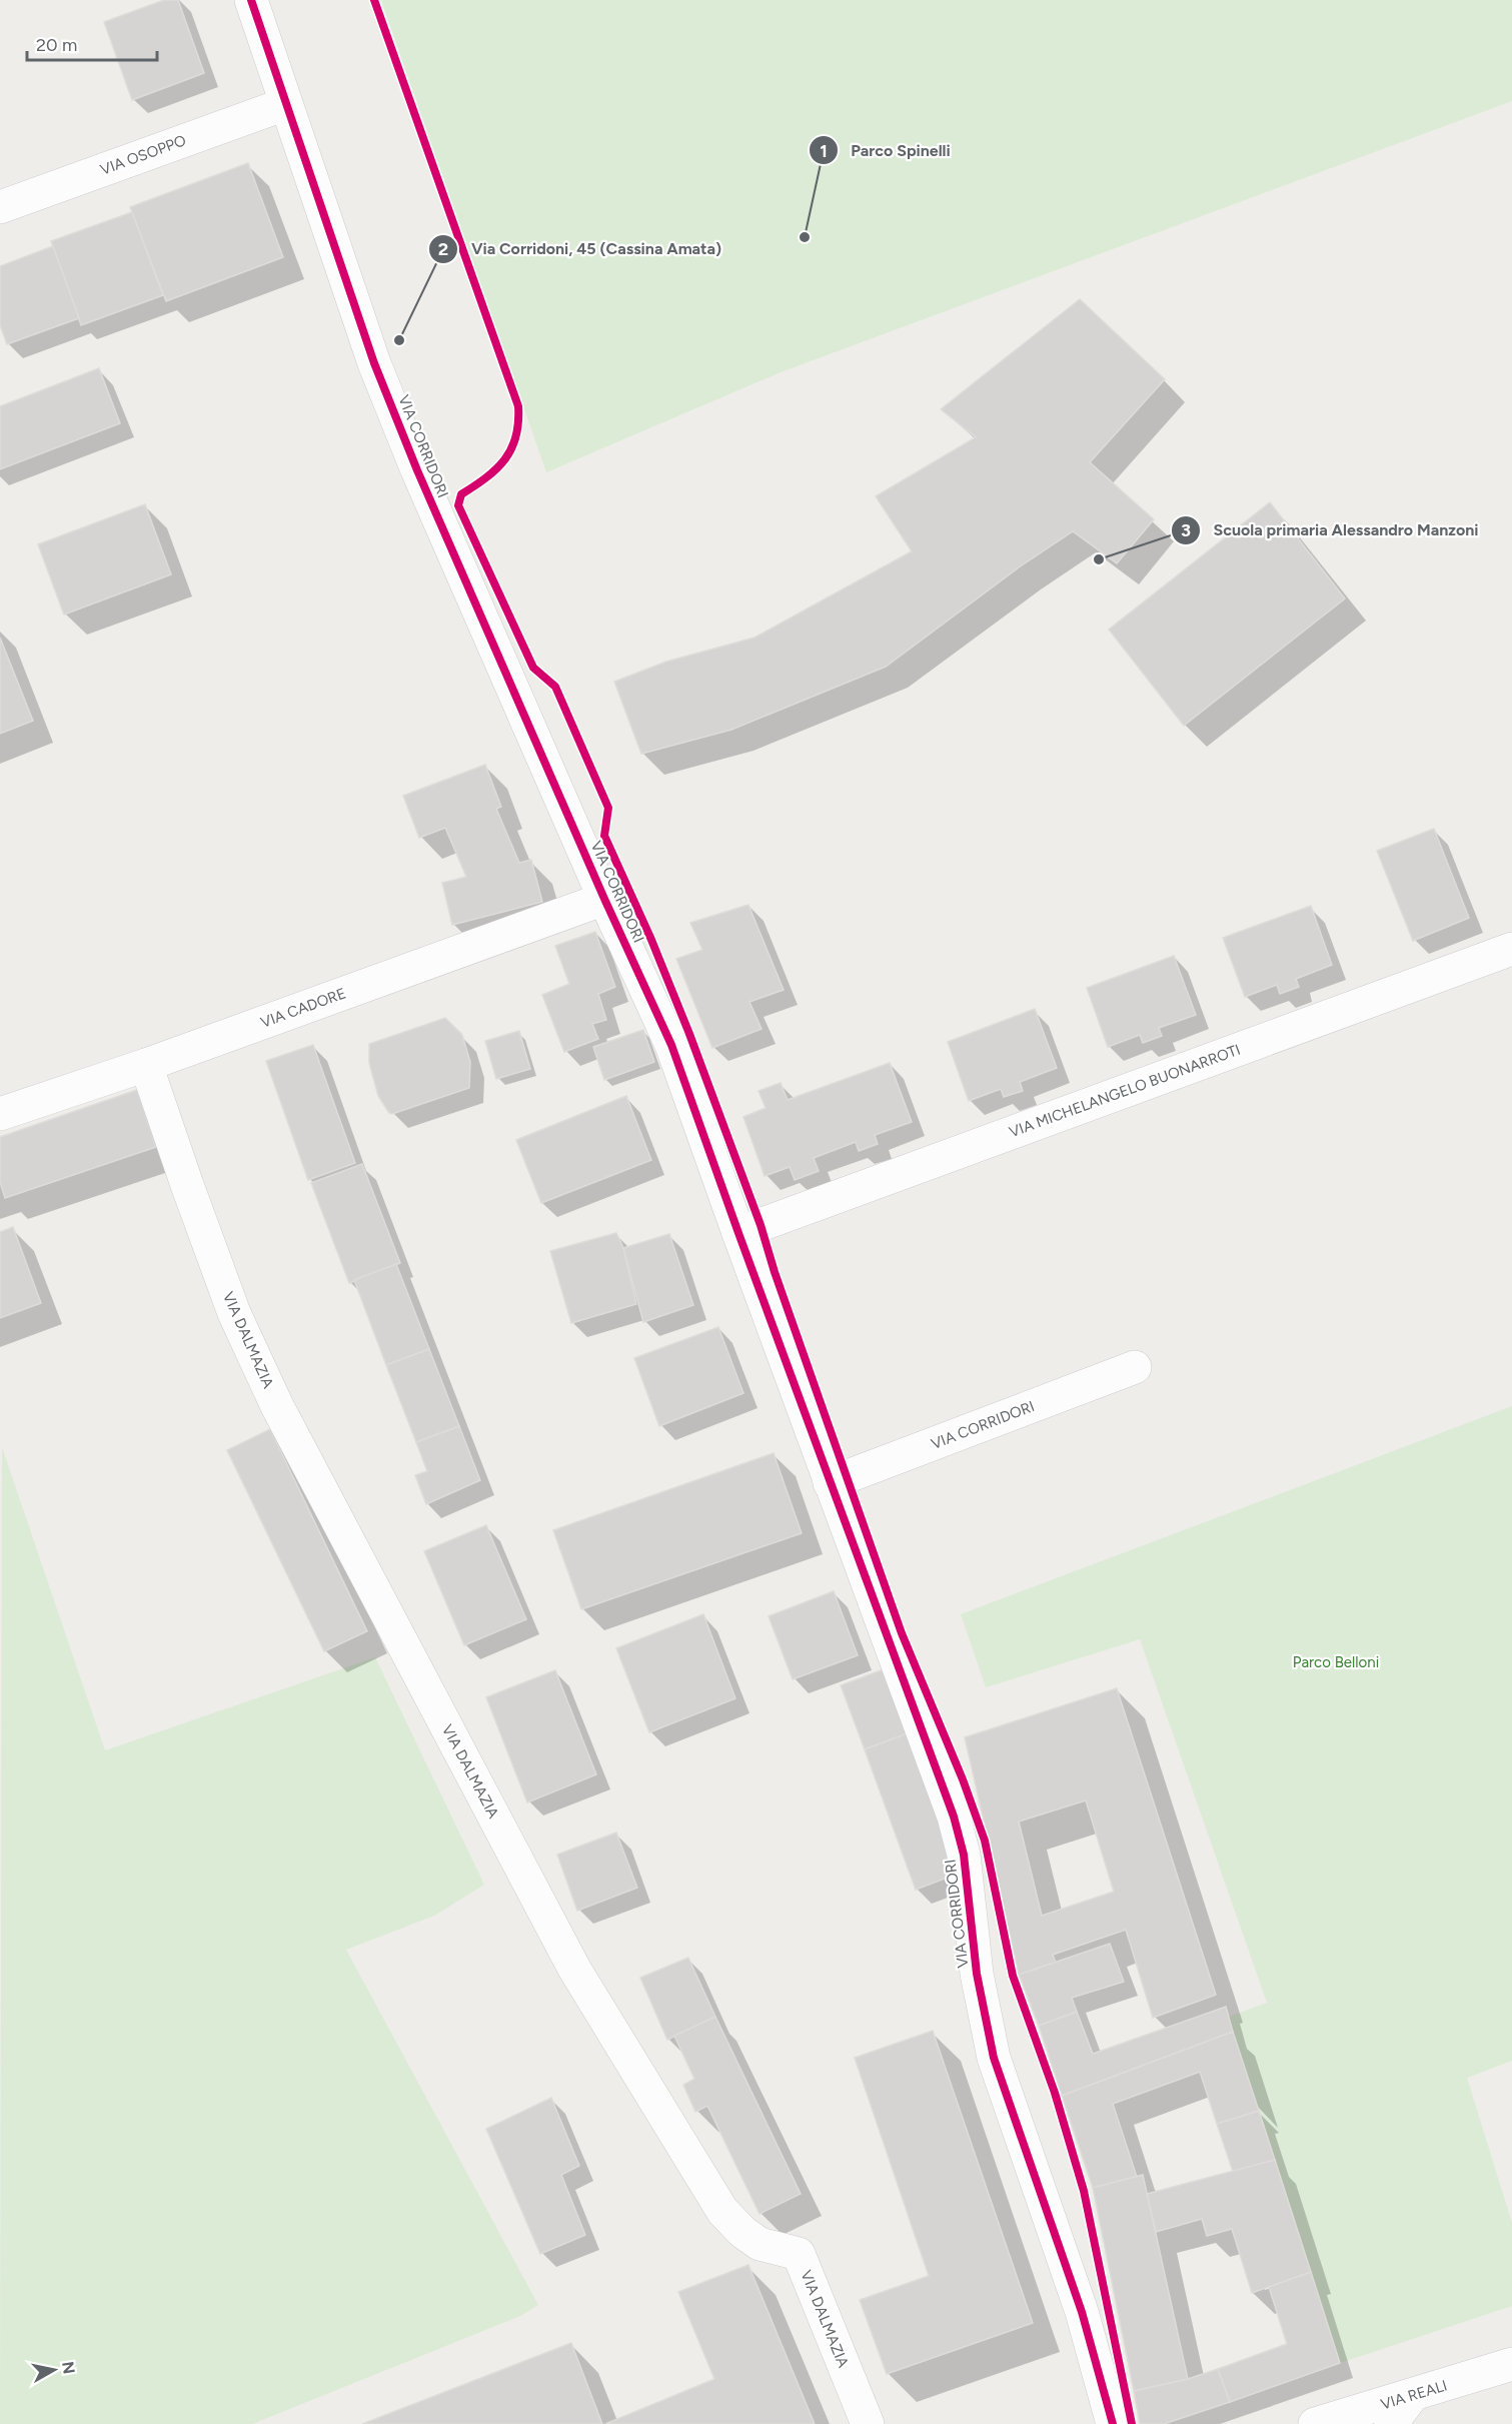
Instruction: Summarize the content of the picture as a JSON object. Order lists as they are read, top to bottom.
{
  "streets": {
    "street": [
      "VIA OSOPPO",
      "VIA CORRIDORI",
      "VIA CADORE",
      "VIA MICHELANGELO BUONARROTI",
      "VIA DALMAZIA",
      "VIA REALI"
    ]
  },
  "crossings": [
    ["VIA OSOPPO", "VIA CORRIDORI"],
    ["VIA CORRIDORI", "VIA CADORE"],
    ["VIA CORRIDORI", "VIA MICHELANGELO BUONARROTI"],
    ["VIA CADORE", "VIA DALMAZIA"]
  ],
  "parks": ["Parco Belloni"],
  "places": ["Parco Spinelli", "Via Corridoni, 45 (Cassina Amata)", "Scuola primaria Alessandro Manzoni"],
  "scale_bar": "20 m",
  "north": "right"
}
